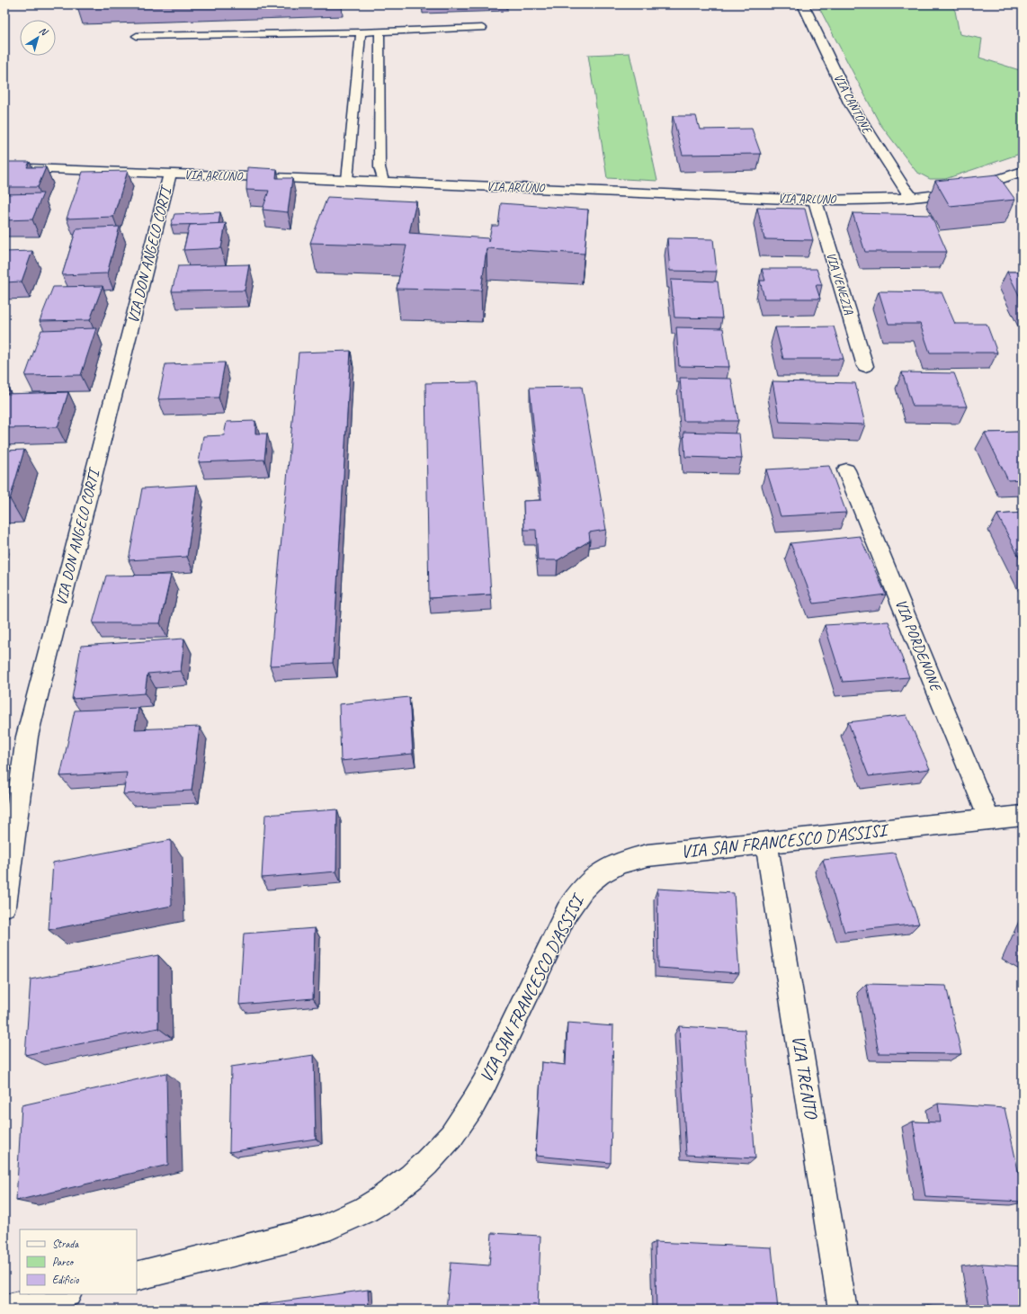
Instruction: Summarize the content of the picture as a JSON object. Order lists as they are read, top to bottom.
{
  "streets": {
    "street": [
      "VIA CANTONE",
      "VIA ARLUNO",
      "VIA DON ANGELO CORTI",
      "VIA VENEZIA",
      "VIA PORDENONE",
      "VIA SAN FRANCESCO D'ASSISI",
      "VIA TRENTO"
    ]
  },
  "crossings": [
    ["VIA CANTONE", "VIA ARLUNO"],
    ["VIA ARLUNO", "VIA DON ANGELO CORTI"],
    ["VIA ARLUNO", "VIA VENEZIA"],
    ["VIA PORDENONE", "VIA SAN FRANCESCO D'ASSISI"],
    ["VIA SAN FRANCESCO D'ASSISI", "VIA TRENTO"]
  ],
  "legend": ["Strada", "Parco", "Edificio"],
  "north": "top right"
}
